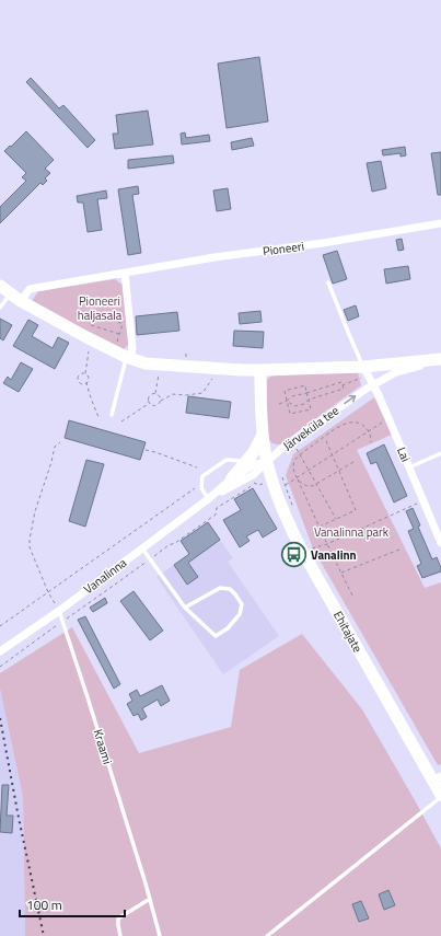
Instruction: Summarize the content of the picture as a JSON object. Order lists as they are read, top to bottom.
{
  "streets": {
    "street": [
      "Pioneeri",
      "Järveküla tee",
      "Lai",
      "Vanalinna",
      "Ehitajate"
    ],
    "lane": ["Kraami"]
  },
  "crossings": [
    ["Pioneeri", "Järveküla tee"],
    ["Järveküla tee", "Lai"],
    ["Järveküla tee", "Vanalinna"],
    ["Järveküla tee", "Ehitajate"],
    ["Vanalinna", "Ehitajate"],
    ["Vanalinna", "Kraami"]
  ],
  "parks": ["Pioneeri haljasala", "Vanalinna park"],
  "places": {
    "bus stop": ["Vanalinn"]
  },
  "scale_bar": "100 m"
}
